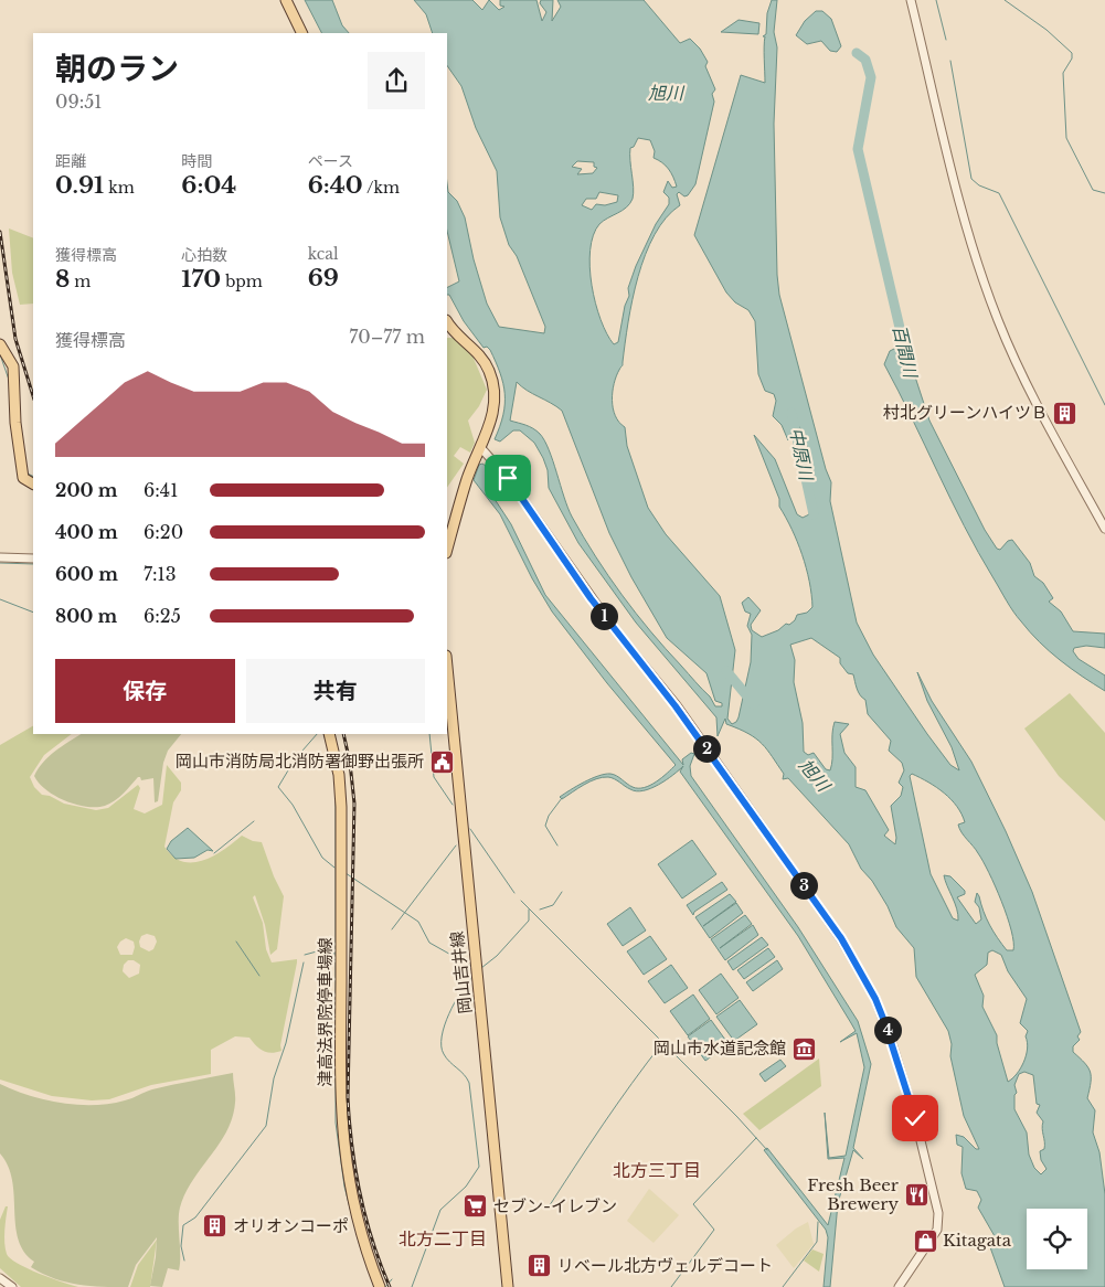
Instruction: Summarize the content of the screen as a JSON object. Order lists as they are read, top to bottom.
{
  "streets": {
    "main road": ["岡山吉井線", "津高法界院停車場線"]
  },
  "districts": ["北方三丁目", "北方二丁目"],
  "water": ["旭川", "百間川", "中原川"],
  "places": {
    "building": ["村北グリーンハイツＢ", "オリオンコーポ", "リベール北方ヴェルデコート"],
    "public building": ["岡山市消防局北消防署御野出張所"],
    "museum": ["岡山市水道記念館"],
    "restaurant": ["Fresh Beer Brewery"],
    "supermarket": ["セブン-イレブン"],
    "shop": ["Kitagata"]
  },
  "page": {
    "heading": ["朝のラン", "09:51"],
    "stats": [
      ["距離", "0.91 km"],
      ["時間", "6:04"],
      ["ペース", "6:40 /km"],
      ["獲得標高", "8 m"],
      ["心拍数", "170 bpm"],
      ["kcal", "69"]
    ],
    "chart": ["獲得標高", "70–77 m"],
    "list": [
      {
        "name": "200 m",
        "note": "6:41"
      },
      {
        "name": "400 m",
        "note": "6:20"
      },
      {
        "name": "600 m",
        "note": "7:13"
      },
      {
        "name": "800 m",
        "note": "6:25"
      }
    ],
    "pins": [
      "1",
      "2",
      "3",
      "4"
    ],
    "buttons": ["保存", "共有"]
  }
}
